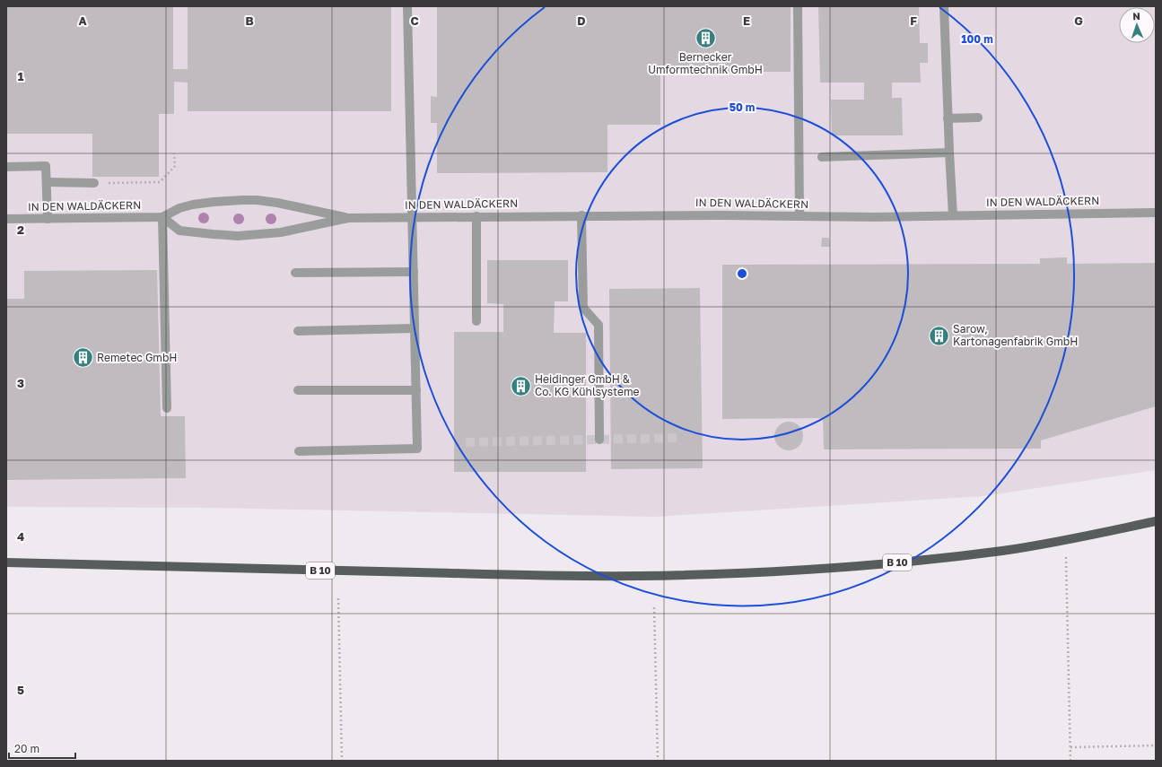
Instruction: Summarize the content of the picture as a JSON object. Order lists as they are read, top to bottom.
{
  "streets": {
    "main road": ["B 10"],
    "street": ["IN DEN WALDÄCKERN"]
  },
  "places": {
    "building": [
      "Bernecker Umformtechnik GmbH",
      "Sarow, Kartonagenfabrik GmbH",
      "Remetec GmbH",
      "Heidinger GmbH & Co. KG Kühlsysteme"
    ]
  },
  "scale_bar": "20 m",
  "north": "top",
  "grid": {
    "columns": [
      "A",
      "B",
      "C",
      "D",
      "E",
      "F",
      "G"
    ],
    "rows": [
      "1",
      "2",
      "3",
      "4",
      "5"
    ]
  },
  "rings": ["100 m", "50 m"]
}
